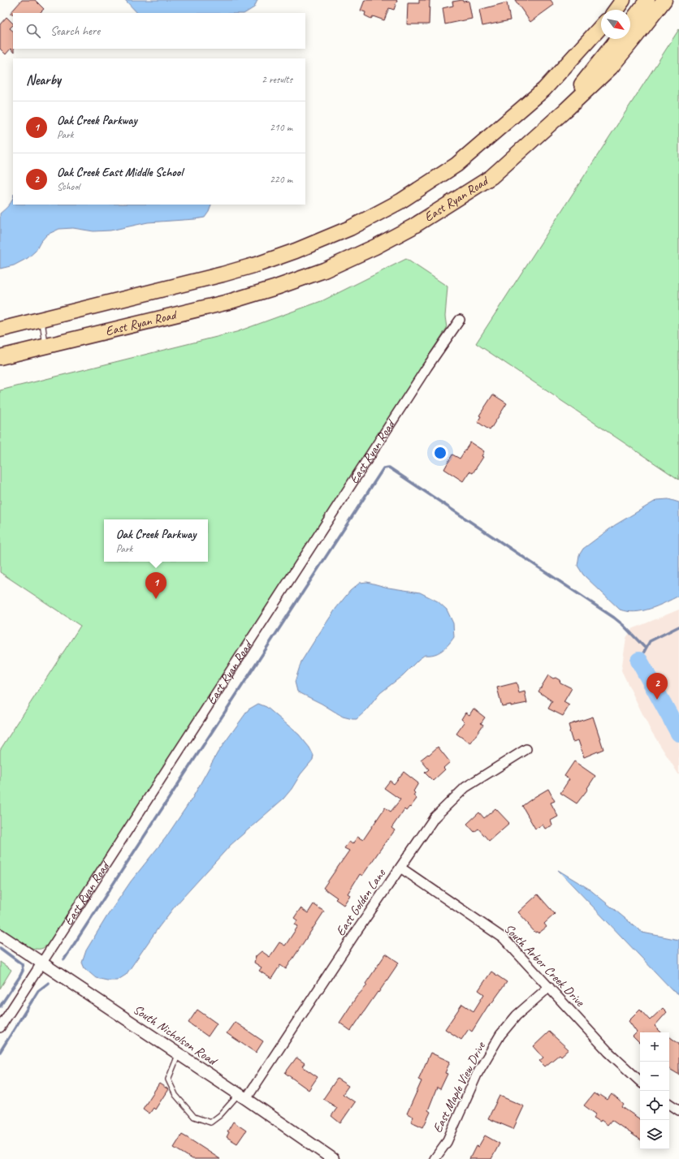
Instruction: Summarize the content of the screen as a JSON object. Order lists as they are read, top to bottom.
{
  "streets": {
    "main road": ["East Ryan Road"],
    "street": [
      "East Golden Lane",
      "South Arbor Creek Drive",
      "South Nicholson Road",
      "East Maple View Drive"
    ]
  },
  "crossings": [
    ["East Ryan Road", "South Nicholson Road"],
    ["East Golden Lane", "South Arbor Creek Drive"],
    ["East Golden Lane", "South Nicholson Road"],
    ["South Arbor Creek Drive", "East Maple View Drive"]
  ],
  "north": "bottom right",
  "page": {
    "search": "Search here",
    "heading": ["Nearby", "2 results"],
    "list": [
      {
        "mark": "1",
        "name": "Oak Creek Parkway",
        "note": "Park",
        "value": "210 m"
      },
      {
        "mark": "2",
        "name": "Oak Creek East Middle School",
        "note": "School",
        "value": "220 m"
      }
    ],
    "popup": ["Oak Creek Parkway", "Park"],
    "pins": ["1", "2"],
    "map_buttons": ["+", "−"]
  }
}
